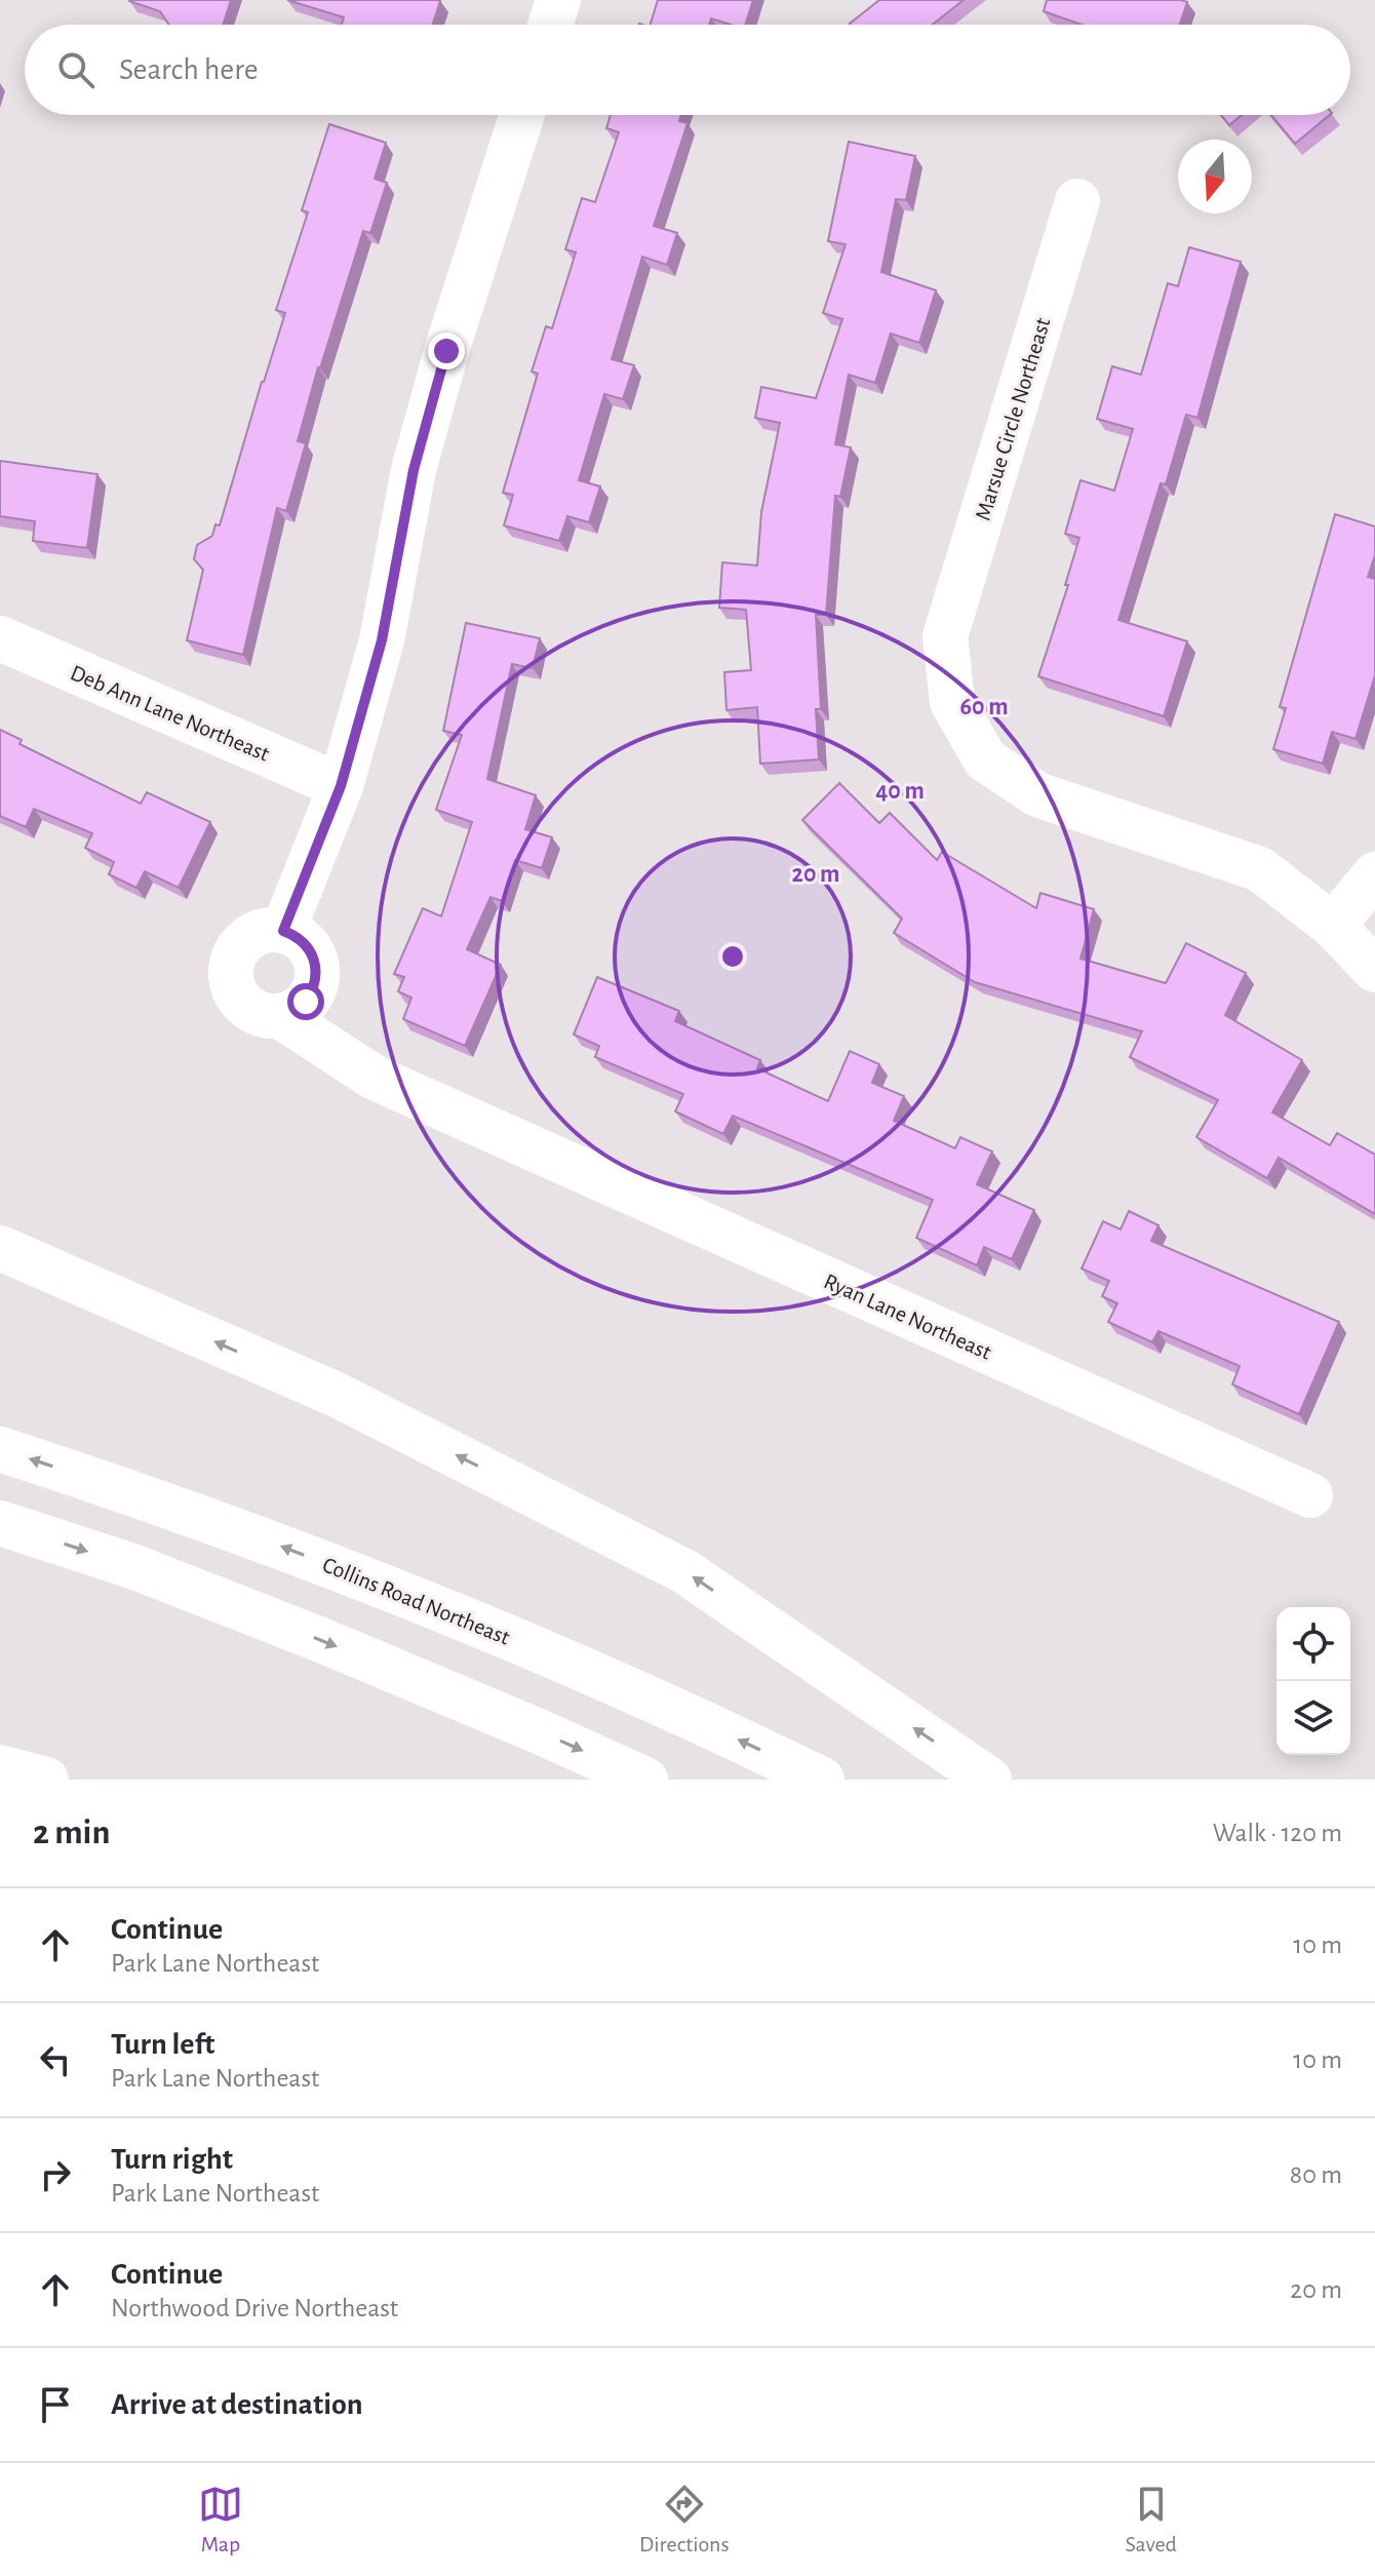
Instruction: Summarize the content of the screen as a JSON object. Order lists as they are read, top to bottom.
{
  "streets": {
    "main road": [
      "Marsue Circle Northeast",
      "Deb Ann Lane Northeast",
      "Ryan Lane Northeast",
      "Collins Road Northeast"
    ]
  },
  "north": "bottom",
  "page": {
    "search": "Search here",
    "heading": ["2 min", "Walk · 120 m"],
    "list": [
      ["Continue", "Park Lane Northeast", "10 m"],
      ["Turn left", "Park Lane Northeast", "10 m"],
      ["Turn right", "Park Lane Northeast", "80 m"],
      ["Continue", "Northwood Drive Northeast", "20 m"],
      "Arrive at destination"
    ],
    "nav": ["Map", "Directions", "Saved"]
  },
  "rings": ["60 m", "40 m", "20 m"]
}
